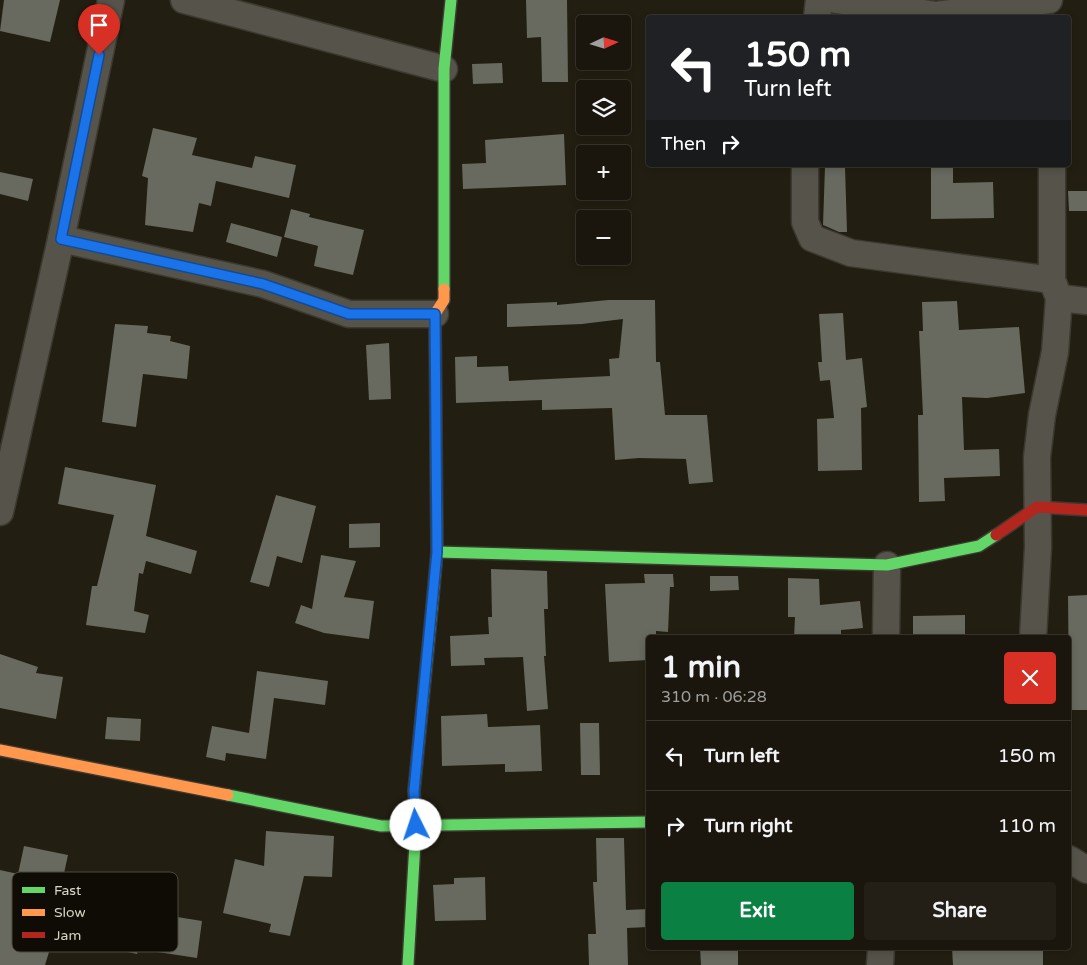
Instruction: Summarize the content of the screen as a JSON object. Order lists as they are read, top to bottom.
{
  "legend": ["Fast", "Slow", "Jam"],
  "north": "right",
  "page": {
    "map_buttons": ["+", "−"],
    "turn": ["150 m", "Turn left"],
    "then": "Then",
    "heading": ["1 min", "310 m · 06:28"],
    "list": [
      {
        "name": "Turn left",
        "value": "150 m"
      },
      {
        "name": "Turn right",
        "value": "110 m"
      }
    ],
    "buttons": ["Exit", "Share"]
  }
}
